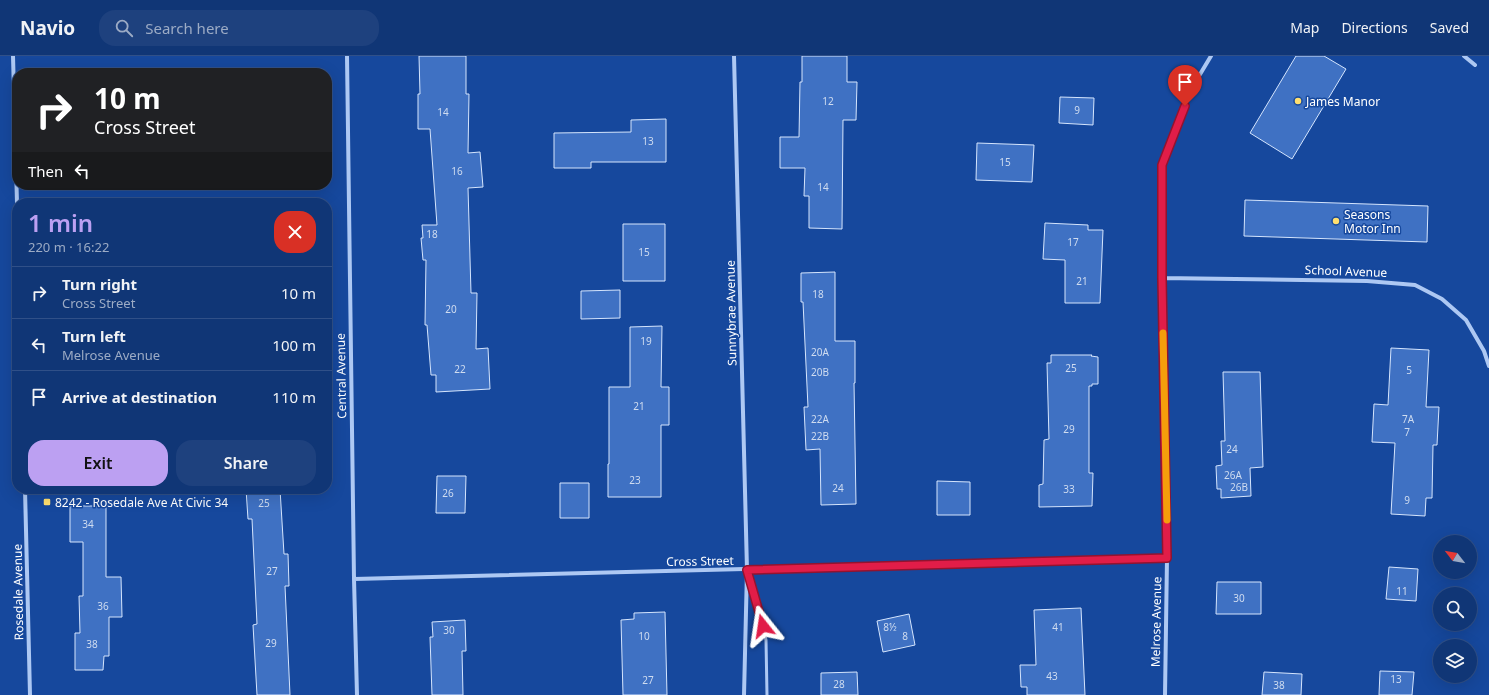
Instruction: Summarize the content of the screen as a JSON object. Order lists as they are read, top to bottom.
{
  "streets": {
    "street": [
      "School Avenue",
      "Sunnybrae Avenue",
      "Central Avenue",
      "Cross Street",
      "Rosedale Avenue",
      "Melrose Avenue"
    ]
  },
  "crossings": [
    ["School Avenue", "Melrose Avenue"],
    ["Sunnybrae Avenue", "Cross Street"],
    ["Central Avenue", "Cross Street"],
    ["Cross Street", "Melrose Avenue"]
  ],
  "places": {
    "other": ["James Manor", "Seasons Motor Inn"],
    "transit": ["8242 - Rosedale Ave At Civic 34"]
  },
  "house_numbers": [
    "12",
    "9",
    "14",
    "13",
    "15",
    "16",
    "14",
    "18",
    "17",
    "15",
    "21",
    "18",
    "20",
    "19",
    "20A",
    "25",
    "22",
    "5",
    "20B",
    "21",
    "22A",
    "7A",
    "29",
    "7",
    "22B",
    "24",
    "26A",
    "23",
    "26B",
    "24",
    "33",
    "26",
    "9",
    "25",
    "34",
    "27",
    "11",
    "30",
    "36",
    "8½",
    "41",
    "30",
    "10",
    "8",
    "29",
    "38",
    "43",
    "13",
    "27",
    "28",
    "38"
  ],
  "north": "top left",
  "page": {
    "header": "Navio",
    "search": "Search here",
    "nav": ["Map", "Directions", "Saved"],
    "turn": ["10 m", "Cross Street"],
    "then": "Then",
    "heading": ["1 min", "220 m · 16:22"],
    "list": [
      {
        "name": "Turn right",
        "note": "Cross Street",
        "value": "10 m"
      },
      {
        "name": "Turn left",
        "note": "Melrose Avenue",
        "value": "100 m"
      },
      {
        "name": "Arrive at destination",
        "value": "110 m"
      }
    ],
    "buttons": ["Exit", "Share"]
  }
}
